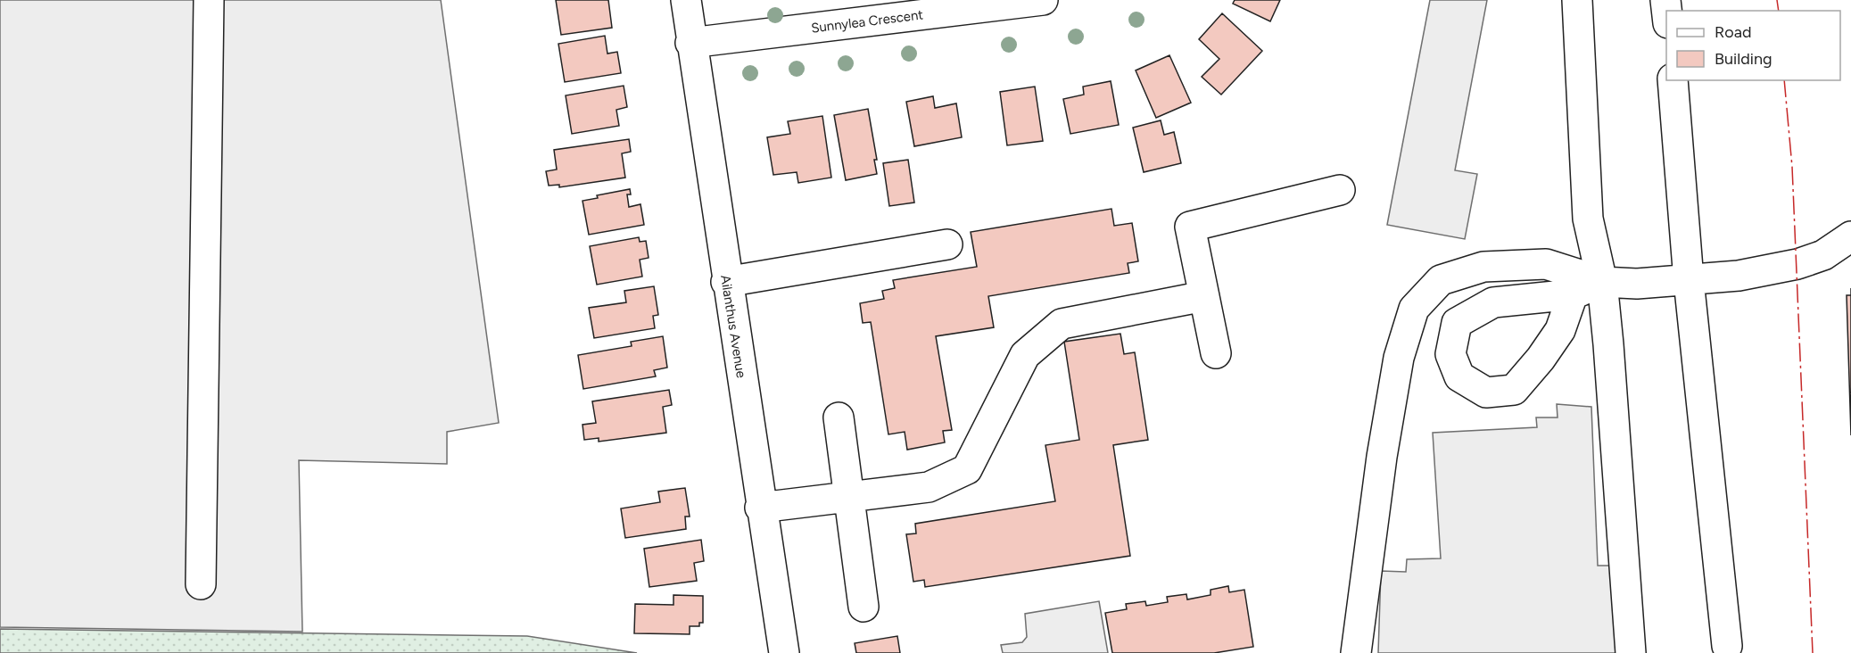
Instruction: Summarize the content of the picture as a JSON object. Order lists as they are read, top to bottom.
{
  "streets": {
    "street": ["Sunnylea Crescent", "Ailanthus Avenue"]
  },
  "crossings": [
    ["Sunnylea Crescent", "Ailanthus Avenue"]
  ],
  "legend": ["Road", "Building"]
}
